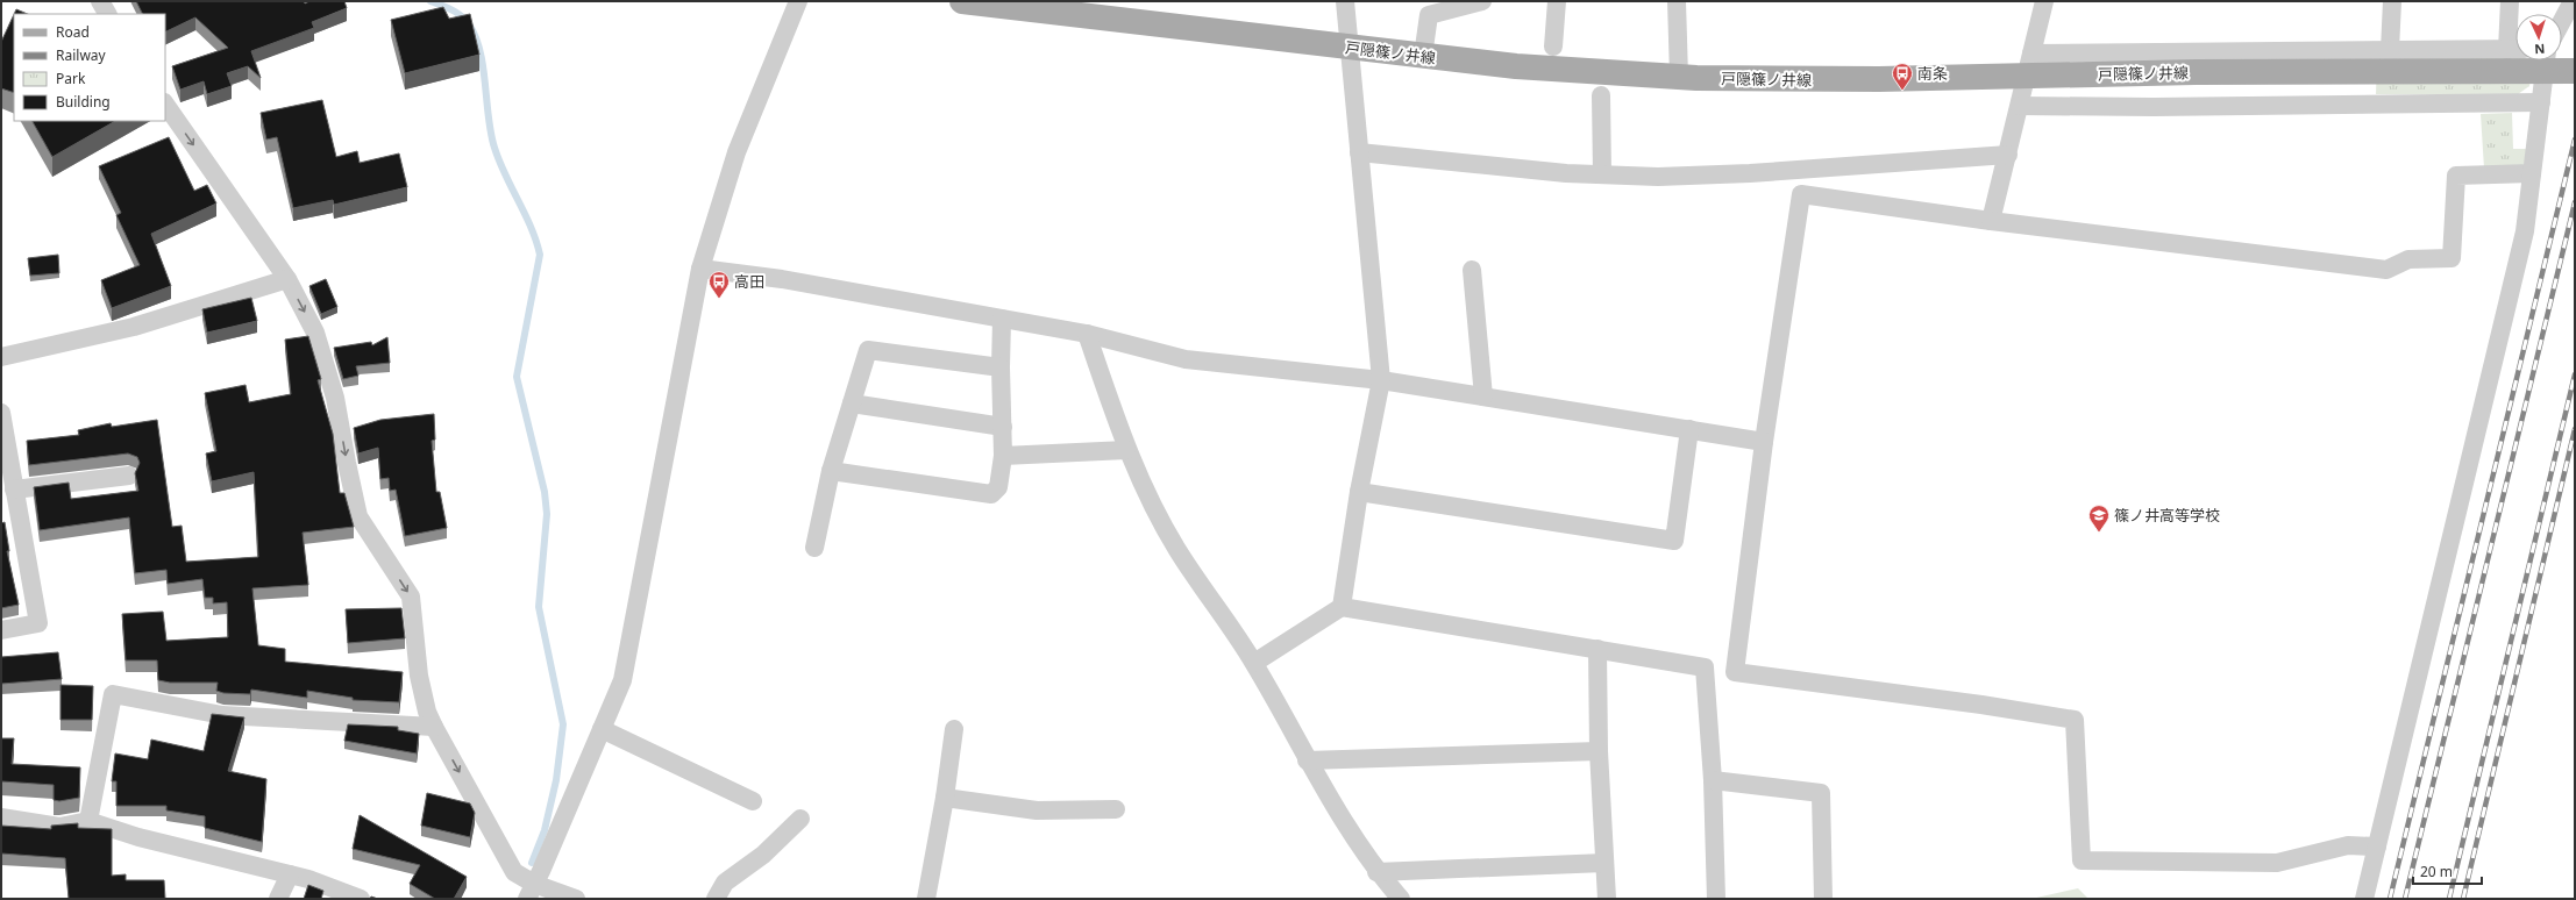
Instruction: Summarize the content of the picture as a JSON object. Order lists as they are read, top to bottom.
{
  "streets": {
    "main road": ["戸隠篠ノ井線"]
  },
  "places": {
    "bus stop": ["南条", "高田"],
    "school or university": ["篠ノ井高等学校"]
  },
  "legend": [
    "Road",
    "Railway",
    "Park",
    "Building"
  ],
  "scale_bar": "20 m",
  "north": "bottom"
}
